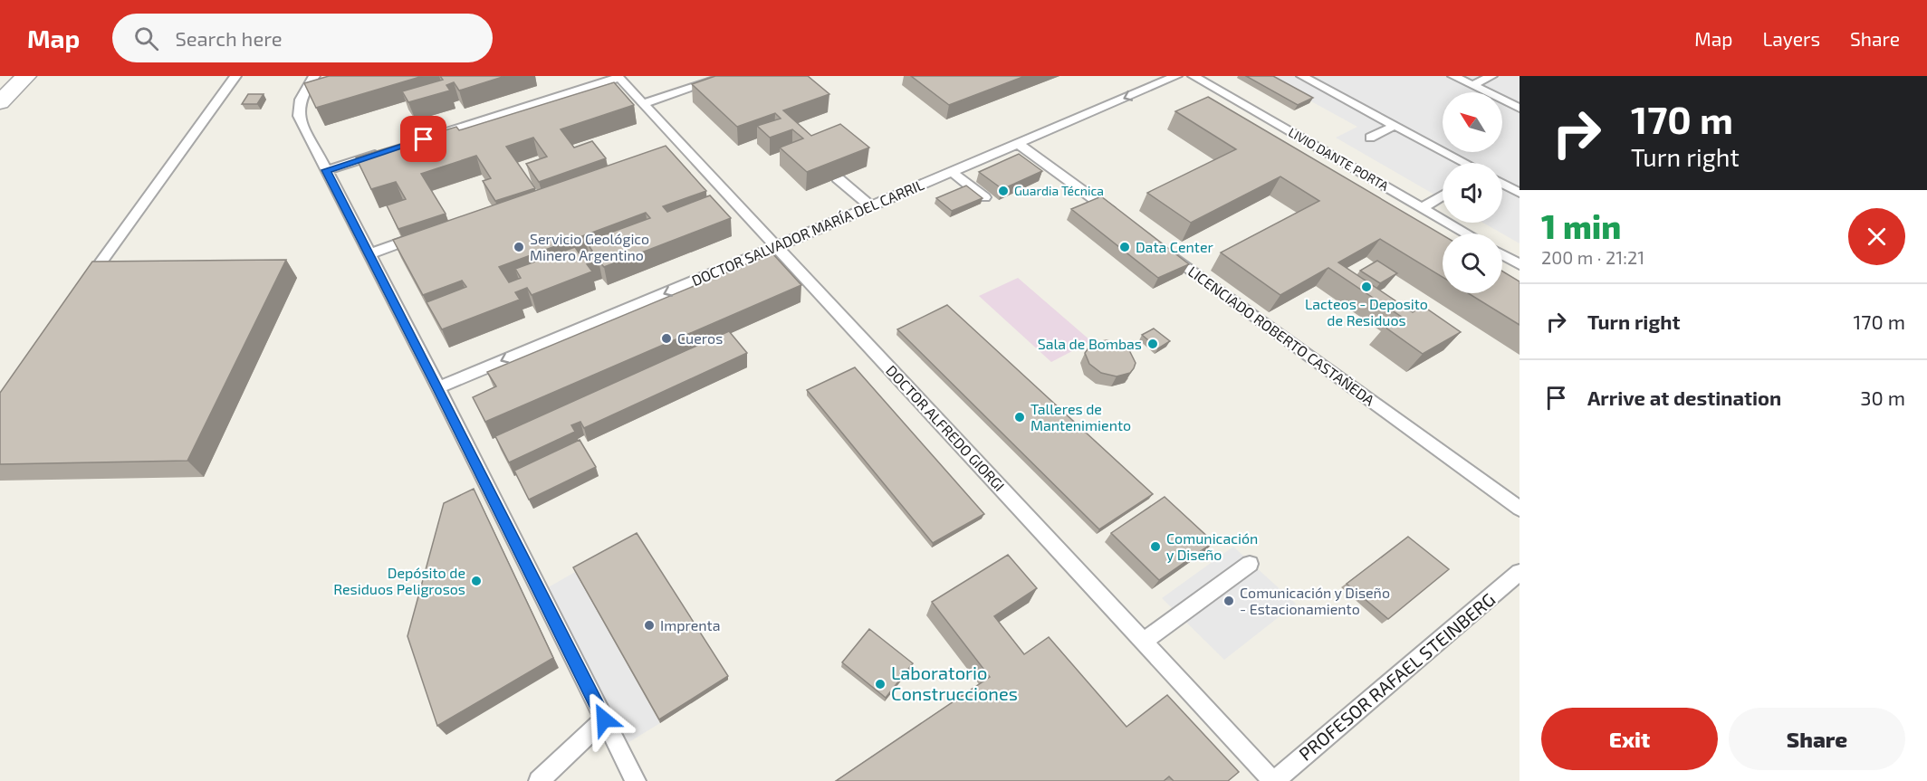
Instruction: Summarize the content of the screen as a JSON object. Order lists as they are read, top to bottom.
{
  "streets": {
    "lane": [
      "LIVIO DANTE PORTA",
      "DOCTOR SALVADOR MARÍA DEL CARRIL",
      "LICENCIADO ROBERTO CASTAÑEDA",
      "DOCTOR ALFREDO GIORGI",
      "PROFESOR RAFAEL STEINBERG"
    ]
  },
  "crossings": [
    ["DOCTOR SALVADOR MARÍA DEL CARRIL", "DOCTOR ALFREDO GIORGI"],
    ["DOCTOR ALFREDO GIORGI", "PROFESOR RAFAEL STEINBERG"]
  ],
  "one_way": ["DOCTOR SALVADOR MARÍA DEL CARRIL"],
  "places": [
    "Guardia Técnica",
    "Servicio Geológico Minero Argentino",
    "Data Center",
    "Lacteos - Deposito de Residuos",
    "Cueros",
    "Sala de Bombas",
    "Talleres de Mantenimiento",
    "Comunicación y Diseño",
    "Depósito de Residuos Peligrosos",
    "Comunicación y Diseño - Estacionamiento",
    "Imprenta",
    "Laboratorio Construcciones"
  ],
  "north": "top left",
  "page": {
    "header": "Map",
    "search": "Search here",
    "nav": ["Map", "Layers", "Share"],
    "turn": ["170 m", "Turn right"],
    "heading": ["1 min", "200 m · 21:21"],
    "list": [
      {
        "name": "Turn right",
        "value": "170 m"
      },
      {
        "name": "Arrive at destination",
        "value": "30 m"
      }
    ],
    "buttons": ["Exit", "Share"]
  }
}
